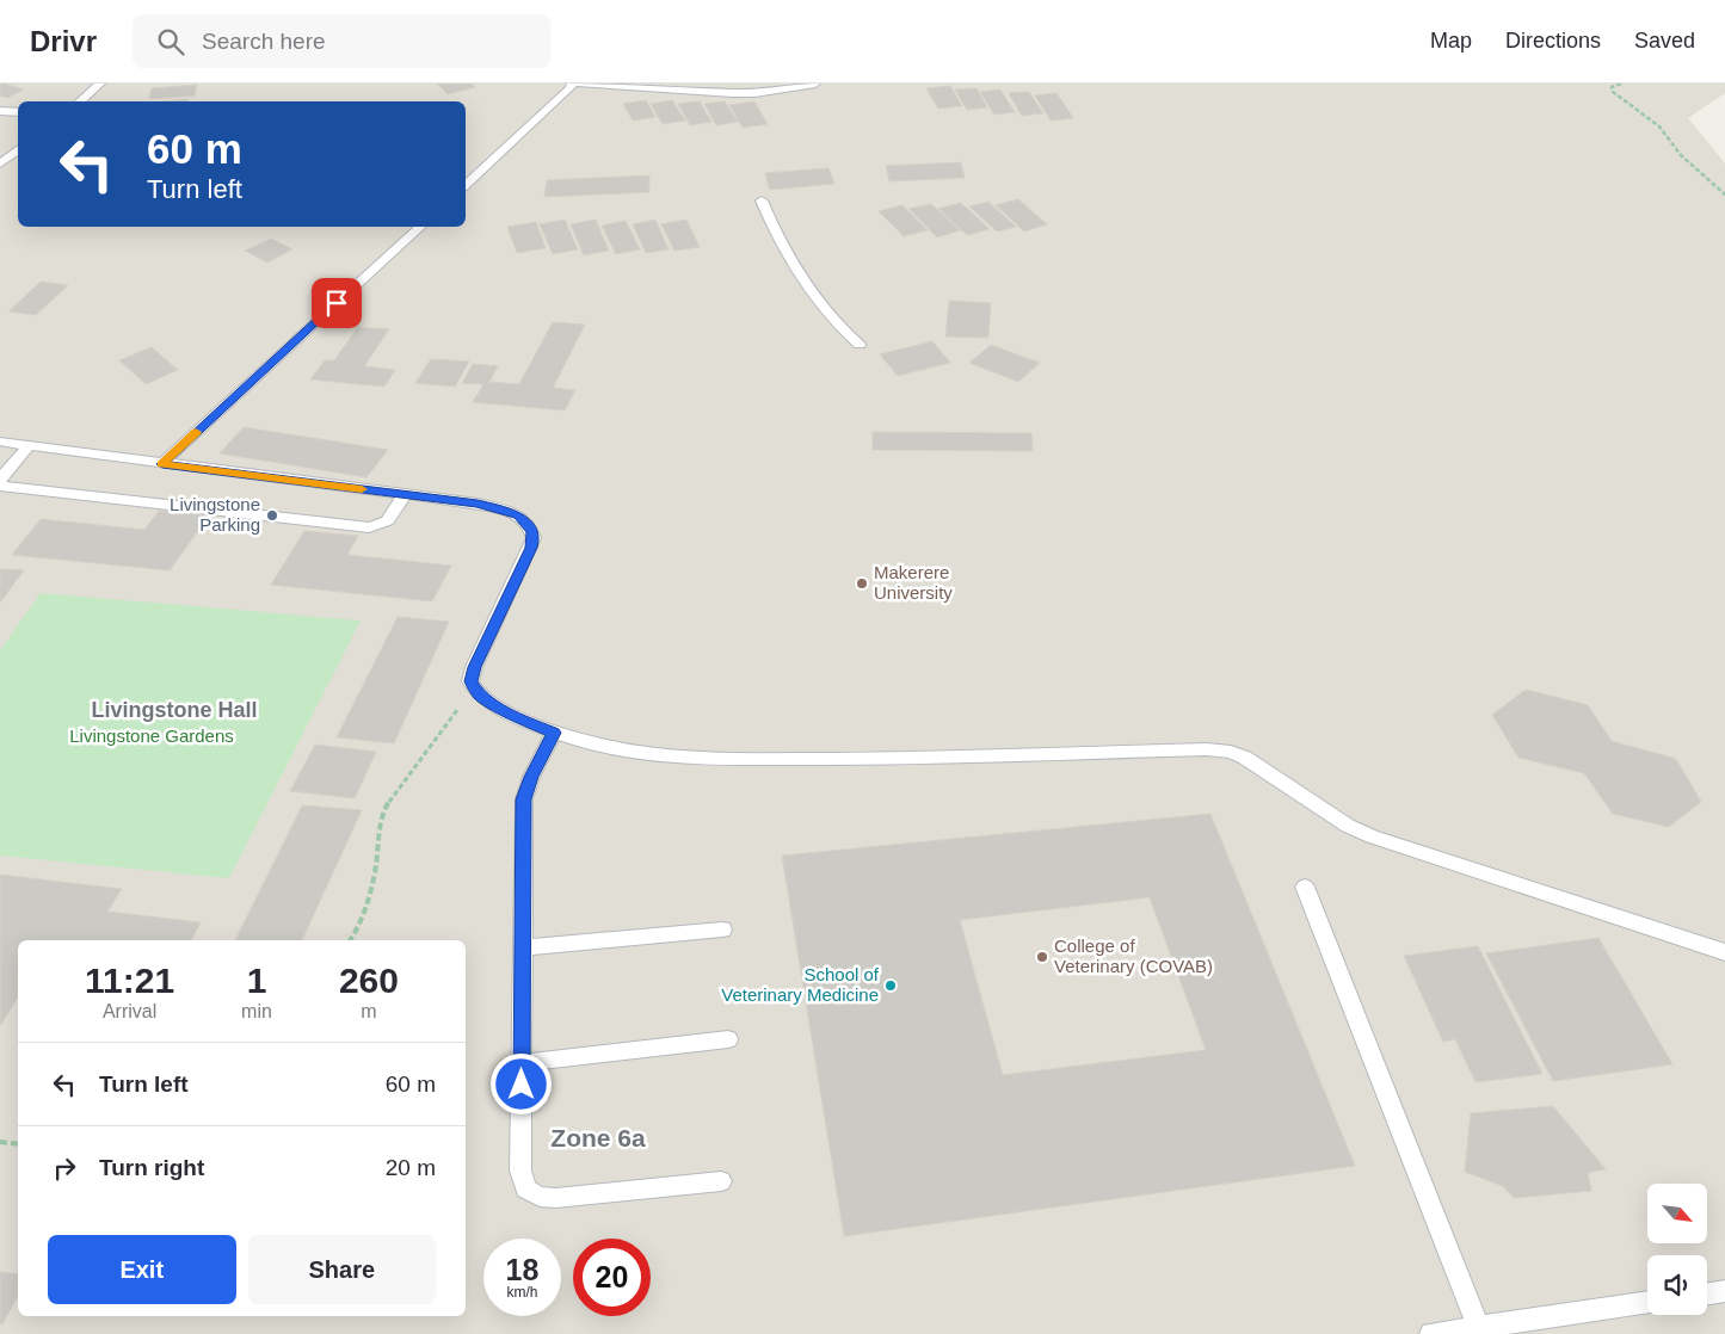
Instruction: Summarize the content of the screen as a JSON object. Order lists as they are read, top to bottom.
{
  "districts": ["Livingstone Hall", "Zone 6a"],
  "parks": ["Livingstone Gardens"],
  "places": [
    "Livingstone Parking",
    "Makerere University",
    "College of Veterinary (COVAB)",
    "School of Veterinary Medicine"
  ],
  "north": "bottom right",
  "page": {
    "header": "Drivr",
    "search": "Search here",
    "nav": ["Map", "Directions", "Saved"],
    "turn": ["60 m", "Turn left"],
    "eta": [
      "11:21",
      "Arrival",
      "1",
      "min",
      "260",
      "m"
    ],
    "list": [
      {
        "name": "Turn left",
        "value": "60 m"
      },
      {
        "name": "Turn right",
        "value": "20 m"
      }
    ],
    "buttons": ["Exit", "Share"],
    "speed": "18 km/h",
    "limit": "20"
  }
}
